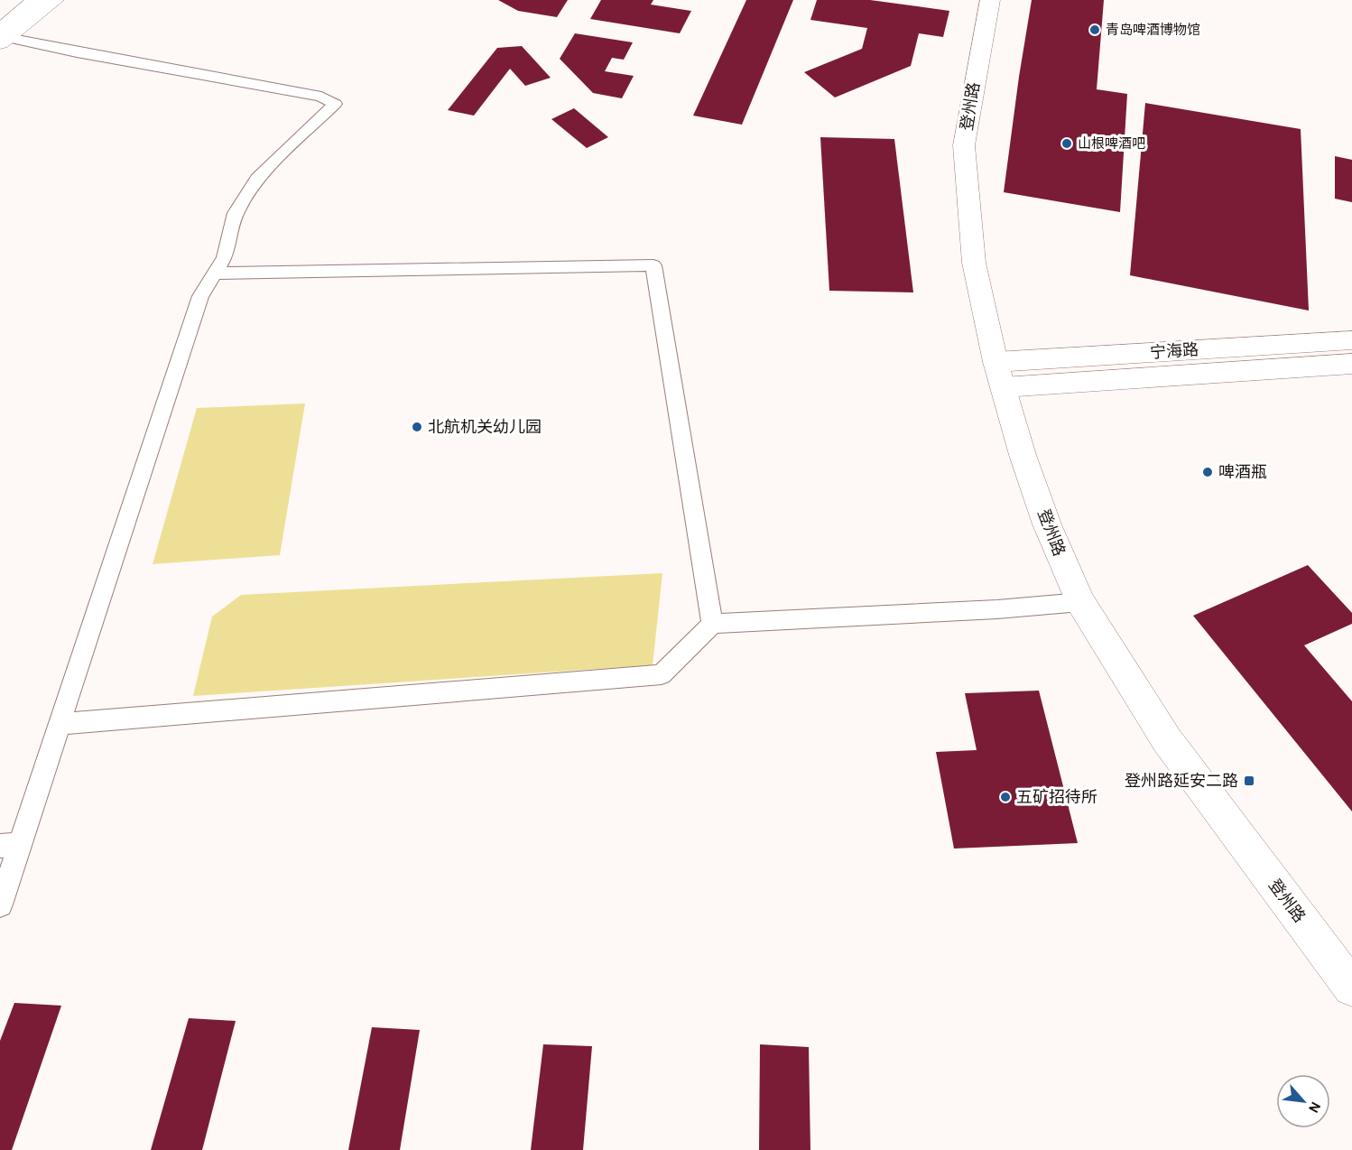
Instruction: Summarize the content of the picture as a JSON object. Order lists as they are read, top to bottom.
{
  "streets": {
    "main road": ["登州路", "宁海路"]
  },
  "crossings": [
    ["登州路", "宁海路"]
  ],
  "places": {
    "other": [
      "青岛啤酒博物馆",
      "山根啤酒吧",
      "北航机关幼儿园",
      "啤酒瓶",
      "五矿招待所"
    ],
    "transit": ["登州路延安二路"]
  },
  "north": "bottom right"
}
